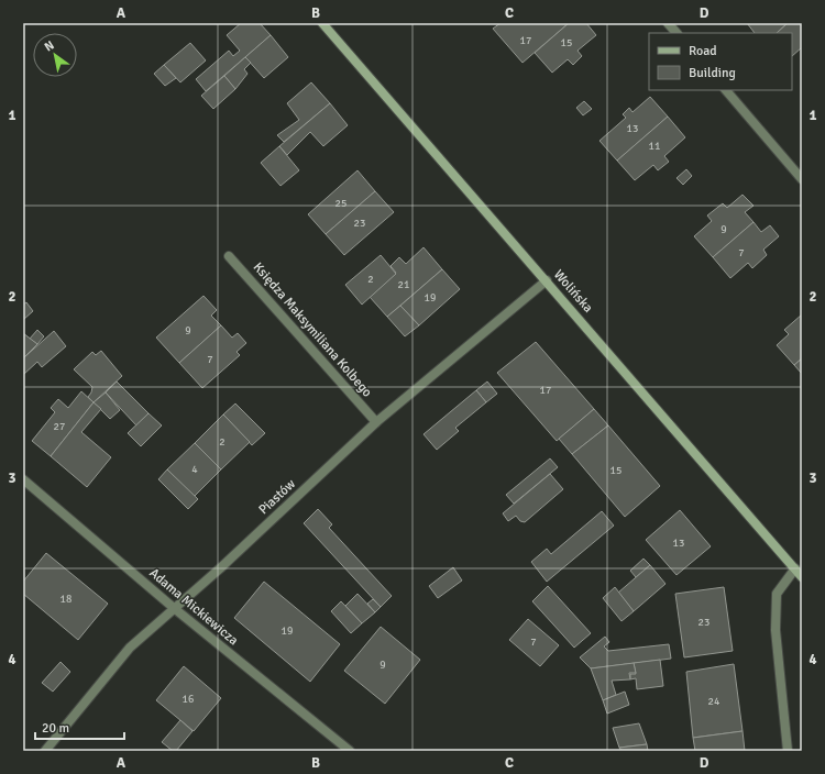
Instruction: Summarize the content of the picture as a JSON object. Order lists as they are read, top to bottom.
{
  "streets": {
    "street": [
      "Wolińska",
      "Księdza Maksymiliana Kolbego",
      "Piastów",
      "Adama Mickiewicza"
    ]
  },
  "crossings": [
    ["Wolińska", "Piastów"],
    ["Księdza Maksymiliana Kolbego", "Piastów"],
    ["Piastów", "Adama Mickiewicza"]
  ],
  "house_numbers": [
    "17",
    "15",
    "13",
    "11",
    "25",
    "23",
    "9",
    "7",
    "2",
    "21",
    "19",
    "9",
    "7",
    "17",
    "27",
    "2",
    "4",
    "15",
    "13",
    "18",
    "23",
    "19",
    "7",
    "9",
    "16",
    "24"
  ],
  "legend": ["Road", "Building"],
  "scale_bar": "20 m",
  "north": "top left",
  "grid": {
    "columns": [
      "A",
      "B",
      "C",
      "D"
    ],
    "rows": [
      "1",
      "2",
      "3",
      "4"
    ]
  }
}
